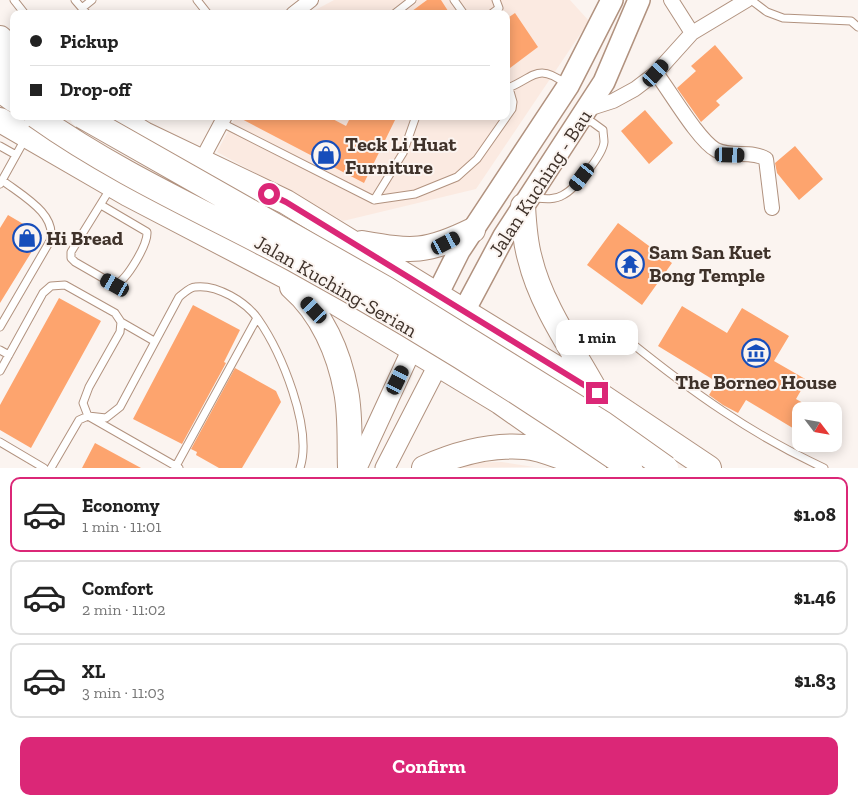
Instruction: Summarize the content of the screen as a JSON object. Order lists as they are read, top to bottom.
{
  "streets": {
    "highway": ["Jalan Kuching-Serian"],
    "main road": ["Jalan Kuching - Bau"]
  },
  "places": {
    "shop": ["Teck Li Huat Furniture", "Hi Bread"],
    "temple": ["Sam San Kuet Bong Temple"],
    "museum": ["The Borneo House"]
  },
  "north": "bottom right",
  "page": {
    "banner": ["Pickup", "Drop-off"],
    "bubble": "1 min",
    "list": [
      {
        "name": "Economy",
        "note": "1 min · 11:01",
        "value": "$1.08"
      },
      {
        "name": "Comfort",
        "note": "2 min · 11:02",
        "value": "$1.46"
      },
      {
        "name": "XL",
        "note": "3 min · 11:03",
        "value": "$1.83"
      }
    ],
    "buttons": "Confirm"
  }
}
